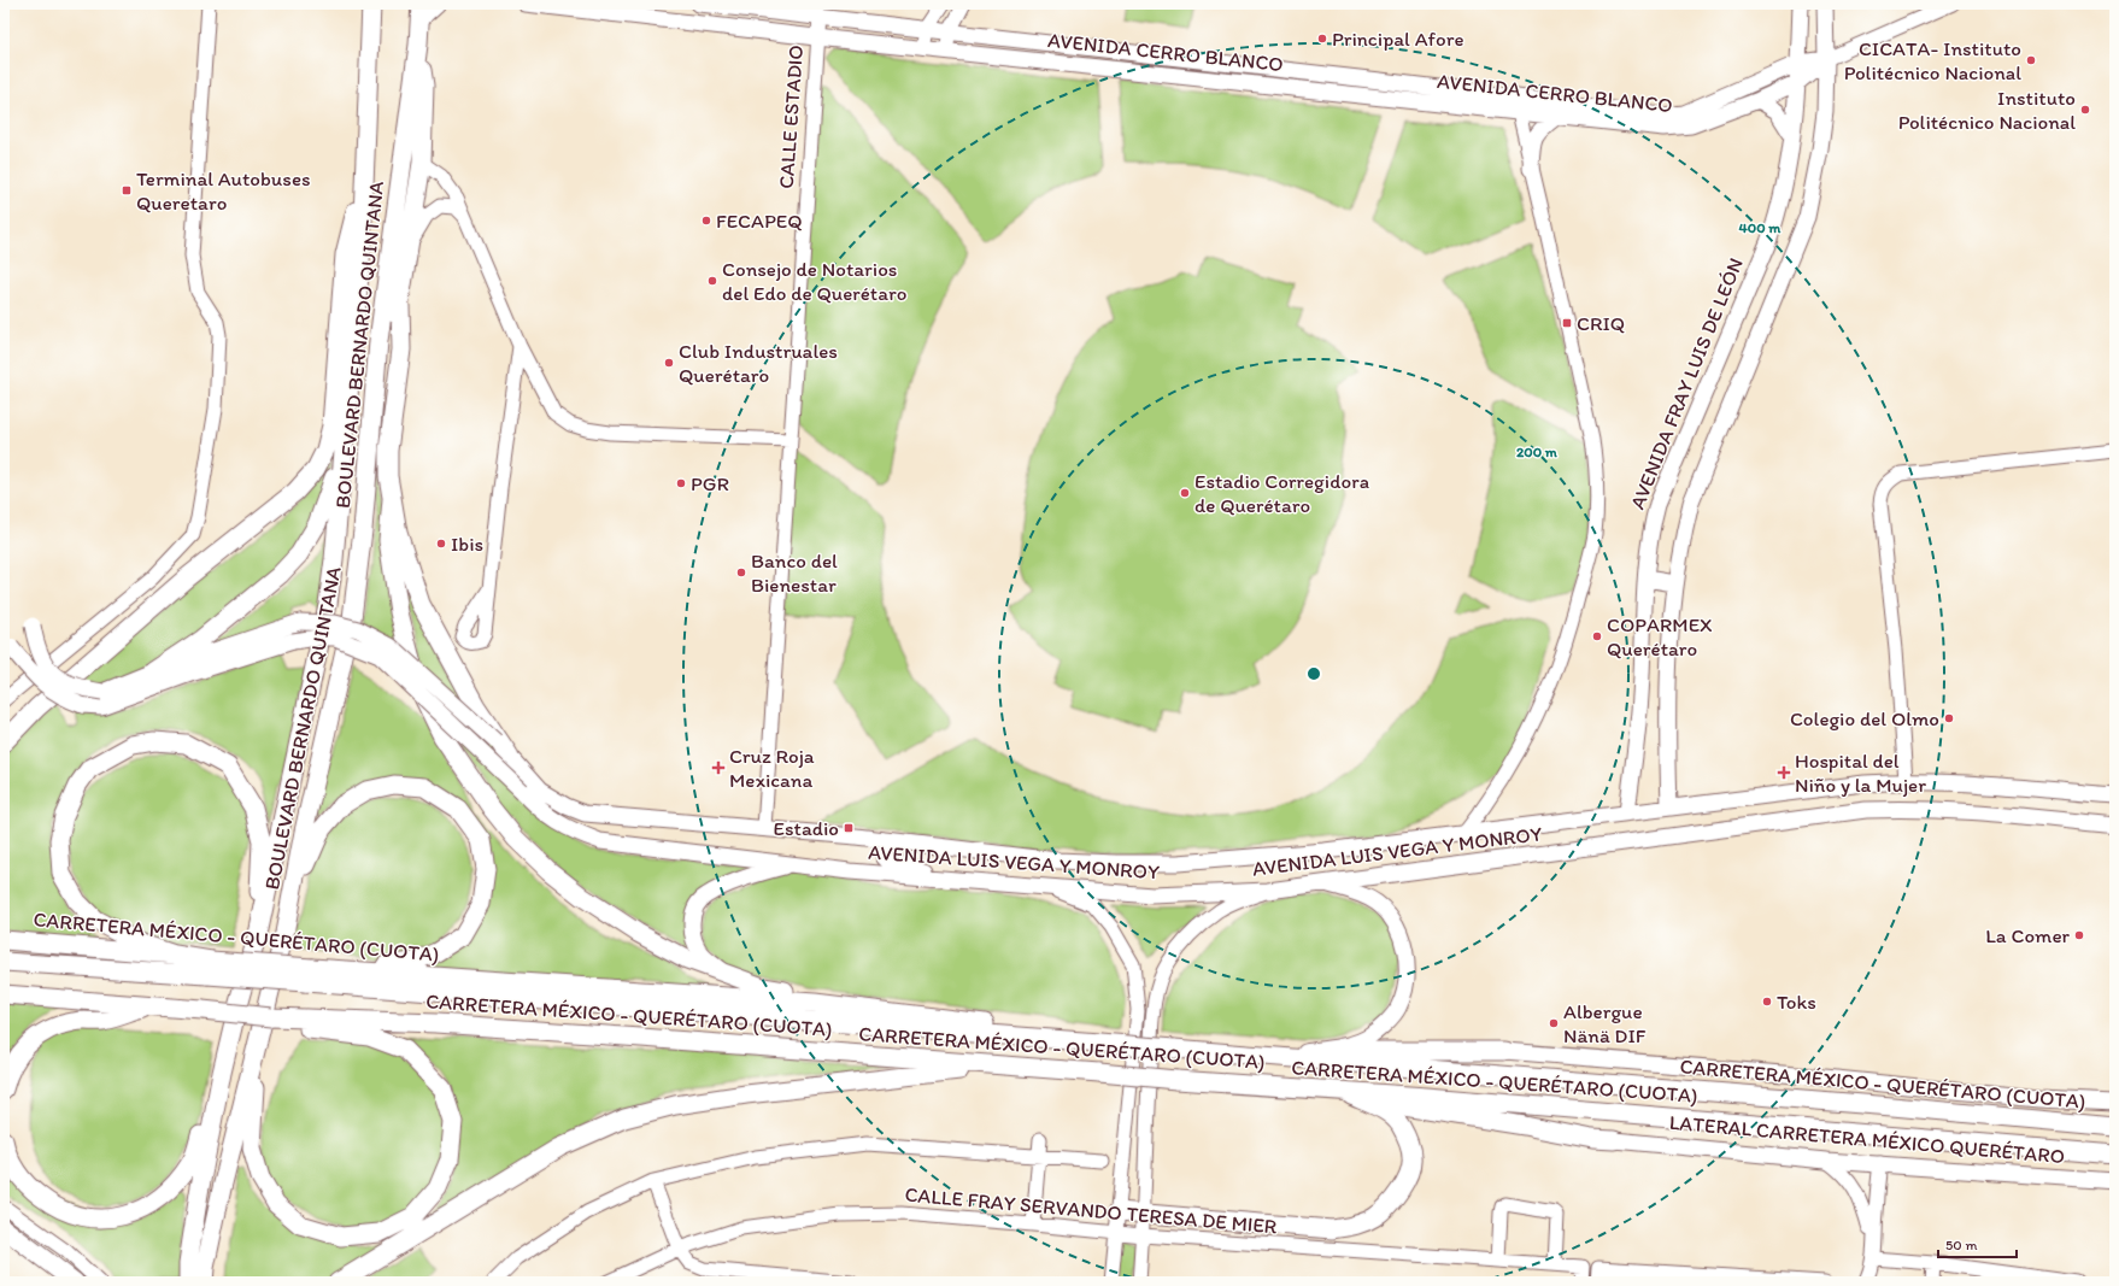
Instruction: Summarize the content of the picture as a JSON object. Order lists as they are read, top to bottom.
{
  "streets": {
    "highway": ["BOULEVARD BERNARDO QUINTANA", "CARRETERA MÉXICO - QUERÉTARO (CUOTA)"],
    "main road": [
      "AVENIDA CERRO BLANCO",
      "AVENIDA FRAY LUIS DE LEÓN",
      "AVENIDA LUIS VEGA Y MONROY",
      "LATERAL CARRETERA MÉXICO QUERÉTARO"
    ],
    "street": ["CALLE ESTADIO", "CALLE FRAY SERVANDO TERESA DE MIER"]
  },
  "crossings": [
    ["AVENIDA CERRO BLANCO", "CALLE ESTADIO"],
    ["AVENIDA CERRO BLANCO", "AVENIDA FRAY LUIS DE LEÓN"],
    ["CALLE ESTADIO", "AVENIDA LUIS VEGA Y MONROY"],
    ["AVENIDA FRAY LUIS DE LEÓN", "AVENIDA LUIS VEGA Y MONROY"]
  ],
  "places": {
    "other": [
      "Principal Afore",
      "CICATA- Instituto Politécnico Nacional",
      "Instituto Politécnico Nacional",
      "FECAPEQ",
      "Consejo de Notarios del Edo de Querétaro",
      "Club Industruales Querétaro",
      "PGR",
      "Estadio Corregidora de Querétaro",
      "Ibis",
      "Banco del Bienestar",
      "COPARMEX Querétaro",
      "Colegio del Olmo",
      "La Comer",
      "Toks",
      "Albergue Nänä DIF"
    ],
    "transit": ["Terminal Autobuses Queretaro", "CRIQ", "Estadio"],
    "health": ["Cruz Roja Mexicana", "Hospital del Niño y la Mujer"]
  },
  "scale_bar": "50 m",
  "rings": ["400 m", "200 m"]
}
